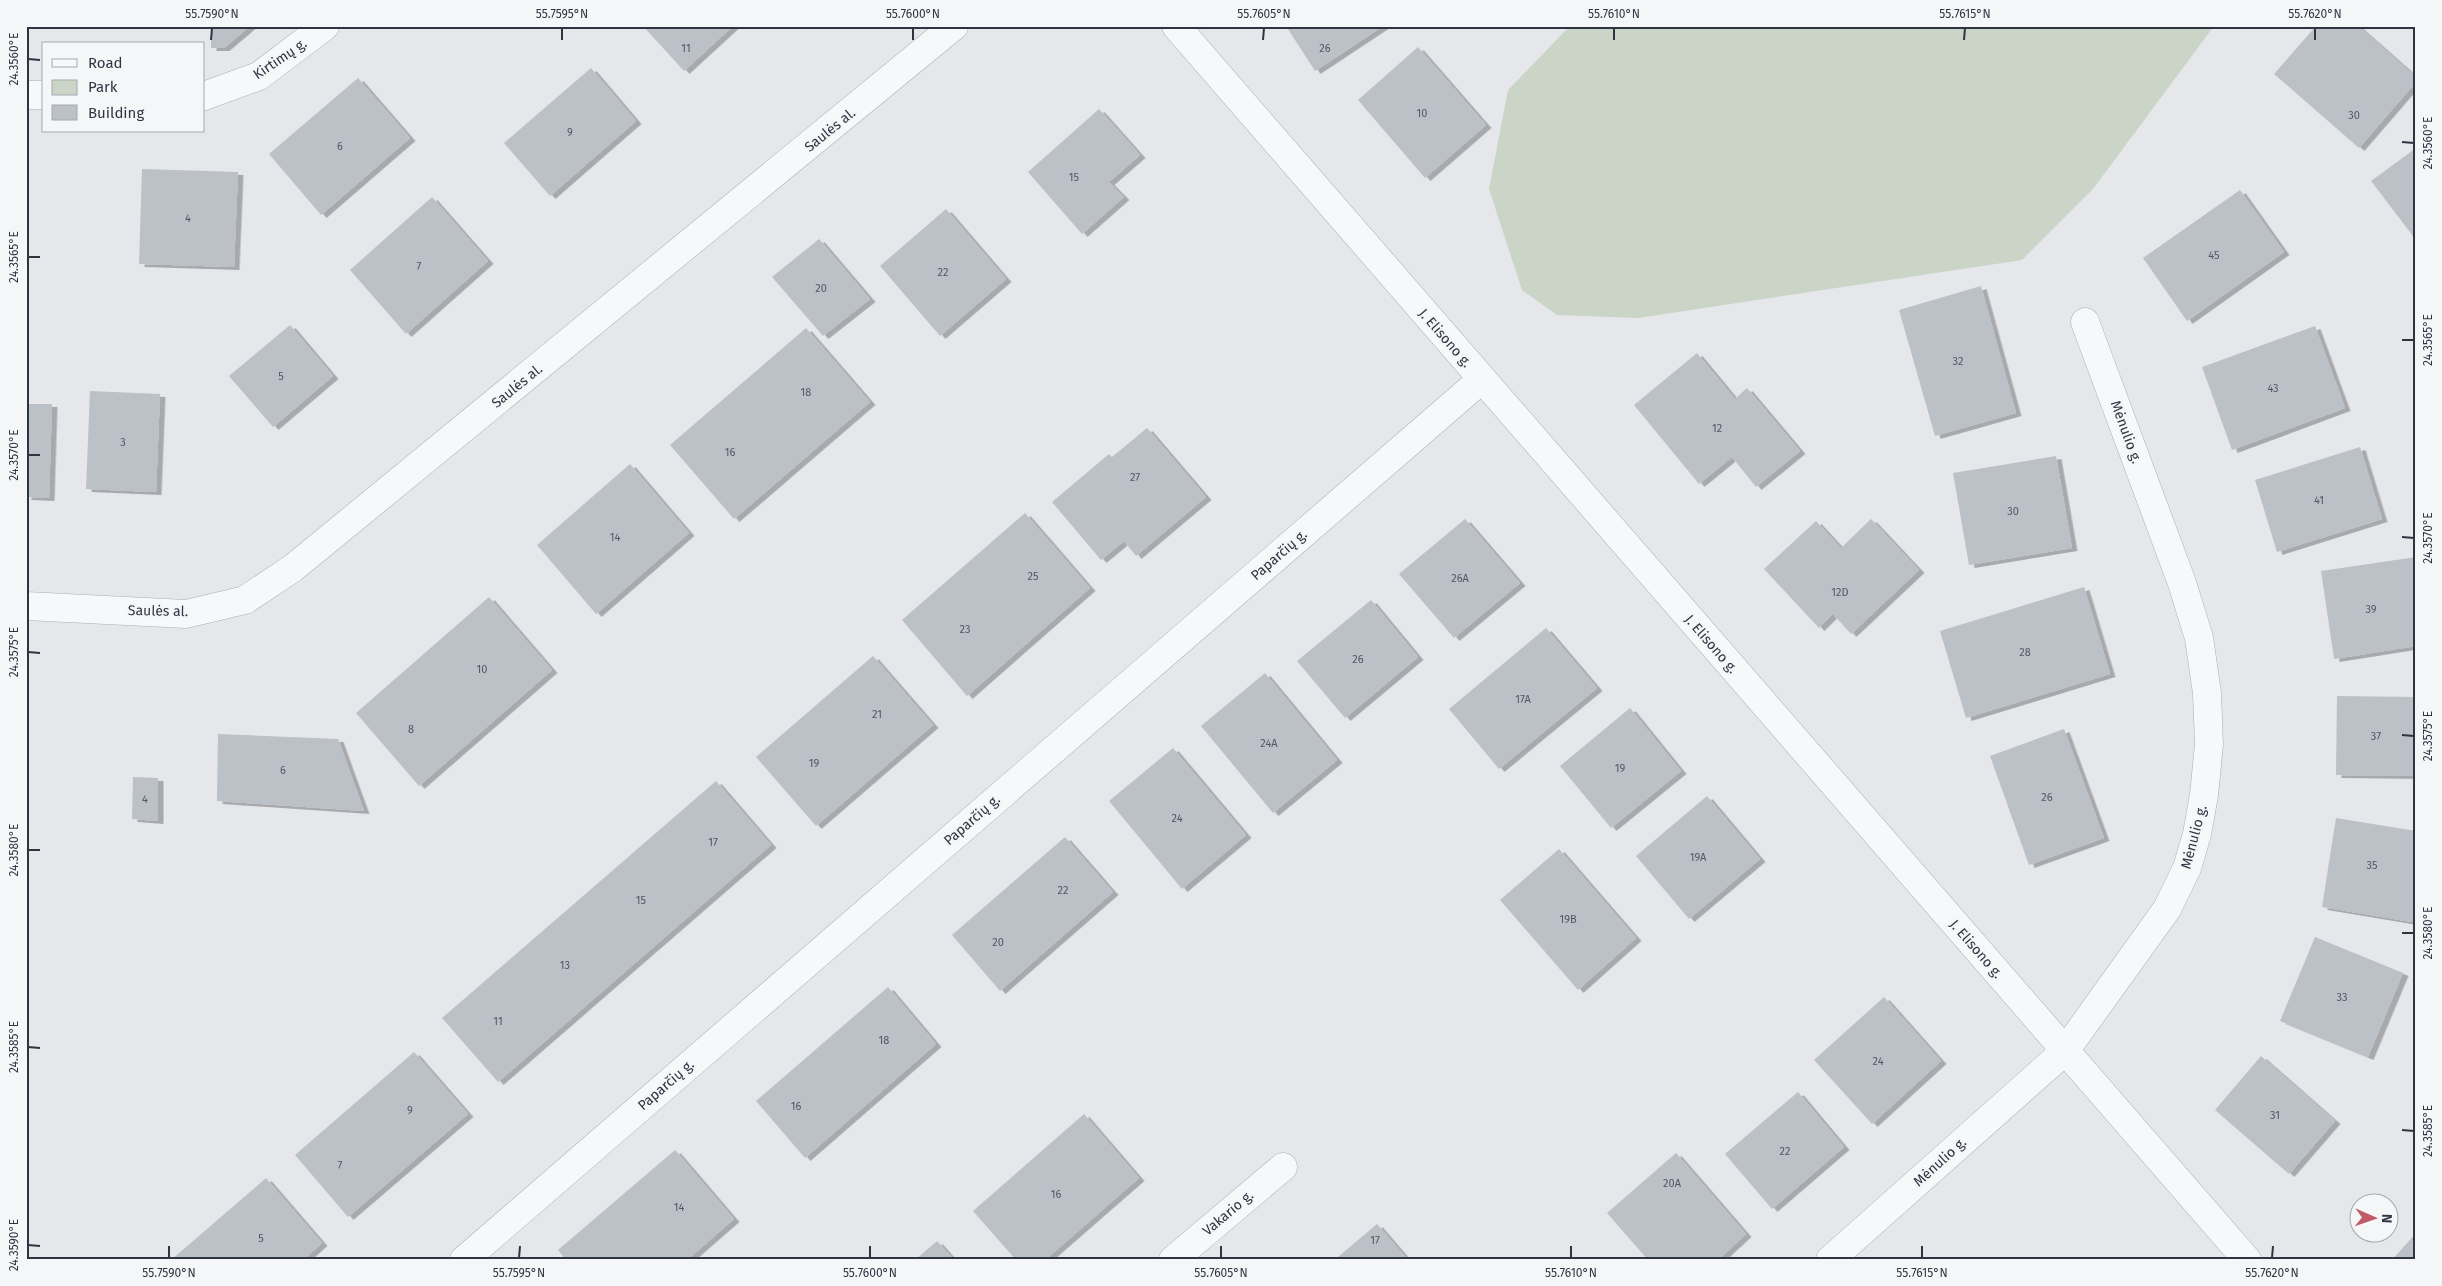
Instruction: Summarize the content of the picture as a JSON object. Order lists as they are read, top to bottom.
{
  "streets": {
    "street": [
      "Kirtimų g.",
      "Saulės al.",
      "J. Elisono g.",
      "Mėnulio g.",
      "Paparčių g.",
      "Vakario g."
    ]
  },
  "crossings": [
    ["J. Elisono g.", "Mėnulio g."],
    ["J. Elisono g.", "Paparčių g."]
  ],
  "house_numbers": [
    "11",
    "26",
    "10",
    "30",
    "9",
    "6",
    "15",
    "4",
    "45",
    "7",
    "22",
    "20",
    "32",
    "5",
    "43",
    "18",
    "12",
    "3",
    "16",
    "27",
    "41",
    "30",
    "14",
    "25",
    "26A",
    "12D",
    "39",
    "23",
    "28",
    "26",
    "10",
    "17A",
    "21",
    "8",
    "37",
    "24A",
    "19",
    "19",
    "6",
    "26",
    "4",
    "24",
    "17",
    "19A",
    "35",
    "22",
    "15",
    "19B",
    "20",
    "13",
    "33",
    "11",
    "18",
    "24",
    "16",
    "9",
    "31",
    "22",
    "7",
    "20A",
    "16",
    "14",
    "5",
    "17"
  ],
  "legend": ["Road", "Park", "Building"],
  "north": "right",
  "coordinates": [
    "55.7590°N",
    "55.7595°N",
    "55.7600°N",
    "55.7605°N",
    "55.7610°N",
    "55.7615°N",
    "55.7620°N",
    "24.3560°E",
    "24.3565°E",
    "24.3570°E",
    "24.3575°E",
    "24.3580°E",
    "24.3585°E",
    "24.3590°E"
  ]
}
